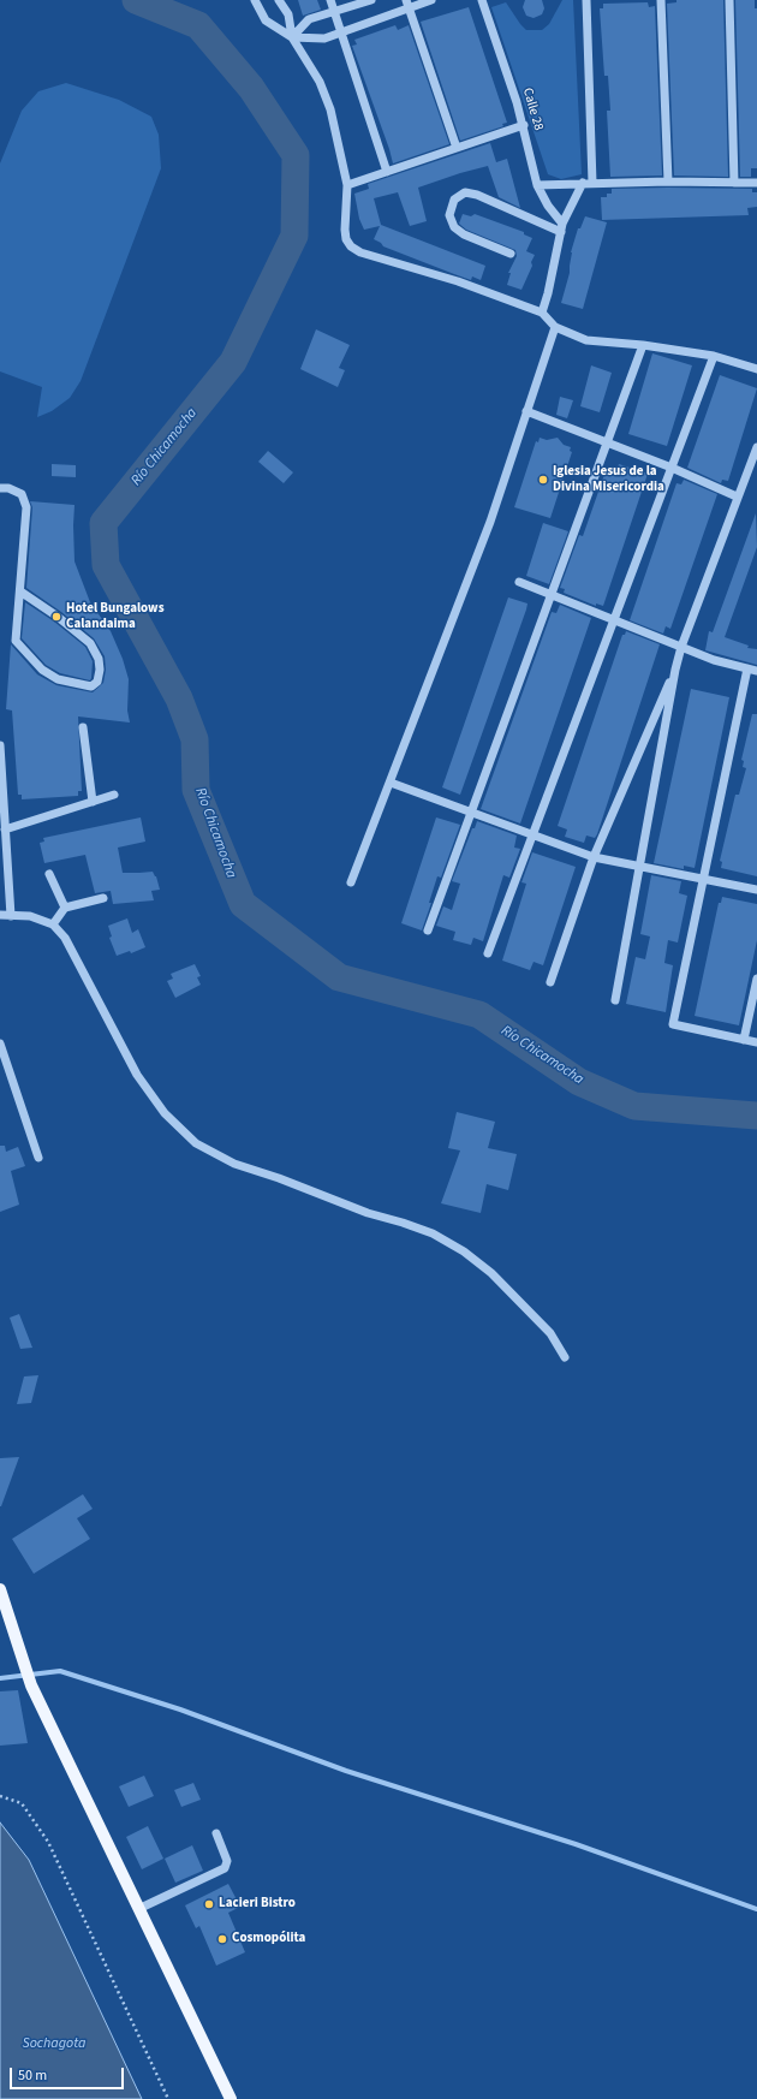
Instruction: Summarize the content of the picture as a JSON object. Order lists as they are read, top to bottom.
{
  "streets": {
    "street": ["Calle 28"]
  },
  "water": ["Río Chicamocha", "Sochagota"],
  "places": [
    "Iglesia Jesus de la Divina Misericordia",
    "Hotel Bungalows Calandaima",
    "Lacieri Bistro",
    "Cosmopólita"
  ],
  "scale_bar": "50 m"
}
